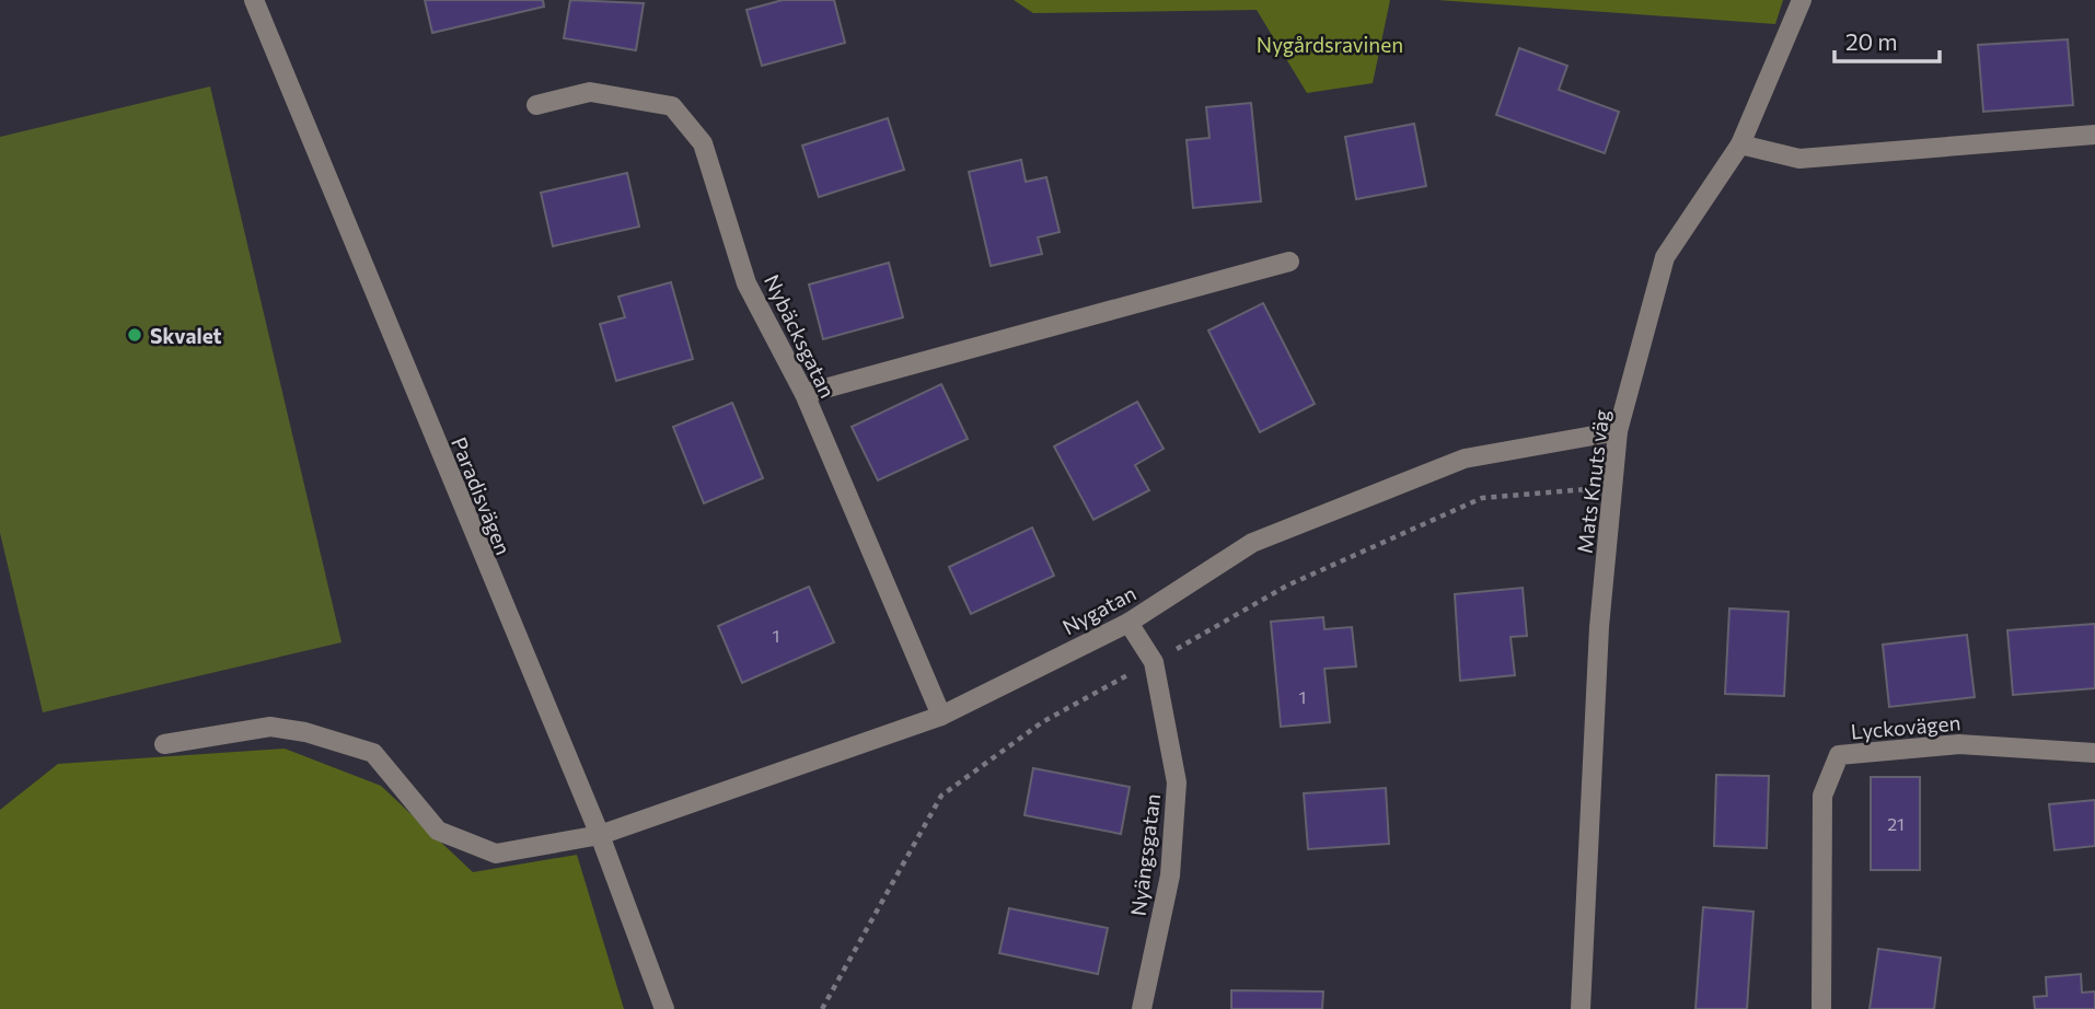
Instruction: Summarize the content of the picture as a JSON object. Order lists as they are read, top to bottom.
{
  "streets": {
    "street": [
      "Nybäcksgatan",
      "Mats Knuts väg",
      "Paradisvägen",
      "Nygatan",
      "Lyckovägen",
      "Nyängsgatan"
    ]
  },
  "crossings": [
    ["Nybäcksgatan", "Nygatan"],
    ["Mats Knuts väg", "Nygatan"],
    ["Paradisvägen", "Nygatan"],
    ["Nygatan", "Nyängsgatan"]
  ],
  "parks": ["Nygårdsravinen"],
  "places": ["Skvalet"],
  "house_numbers": ["1", "1", "21"],
  "scale_bar": "20 m"
}
